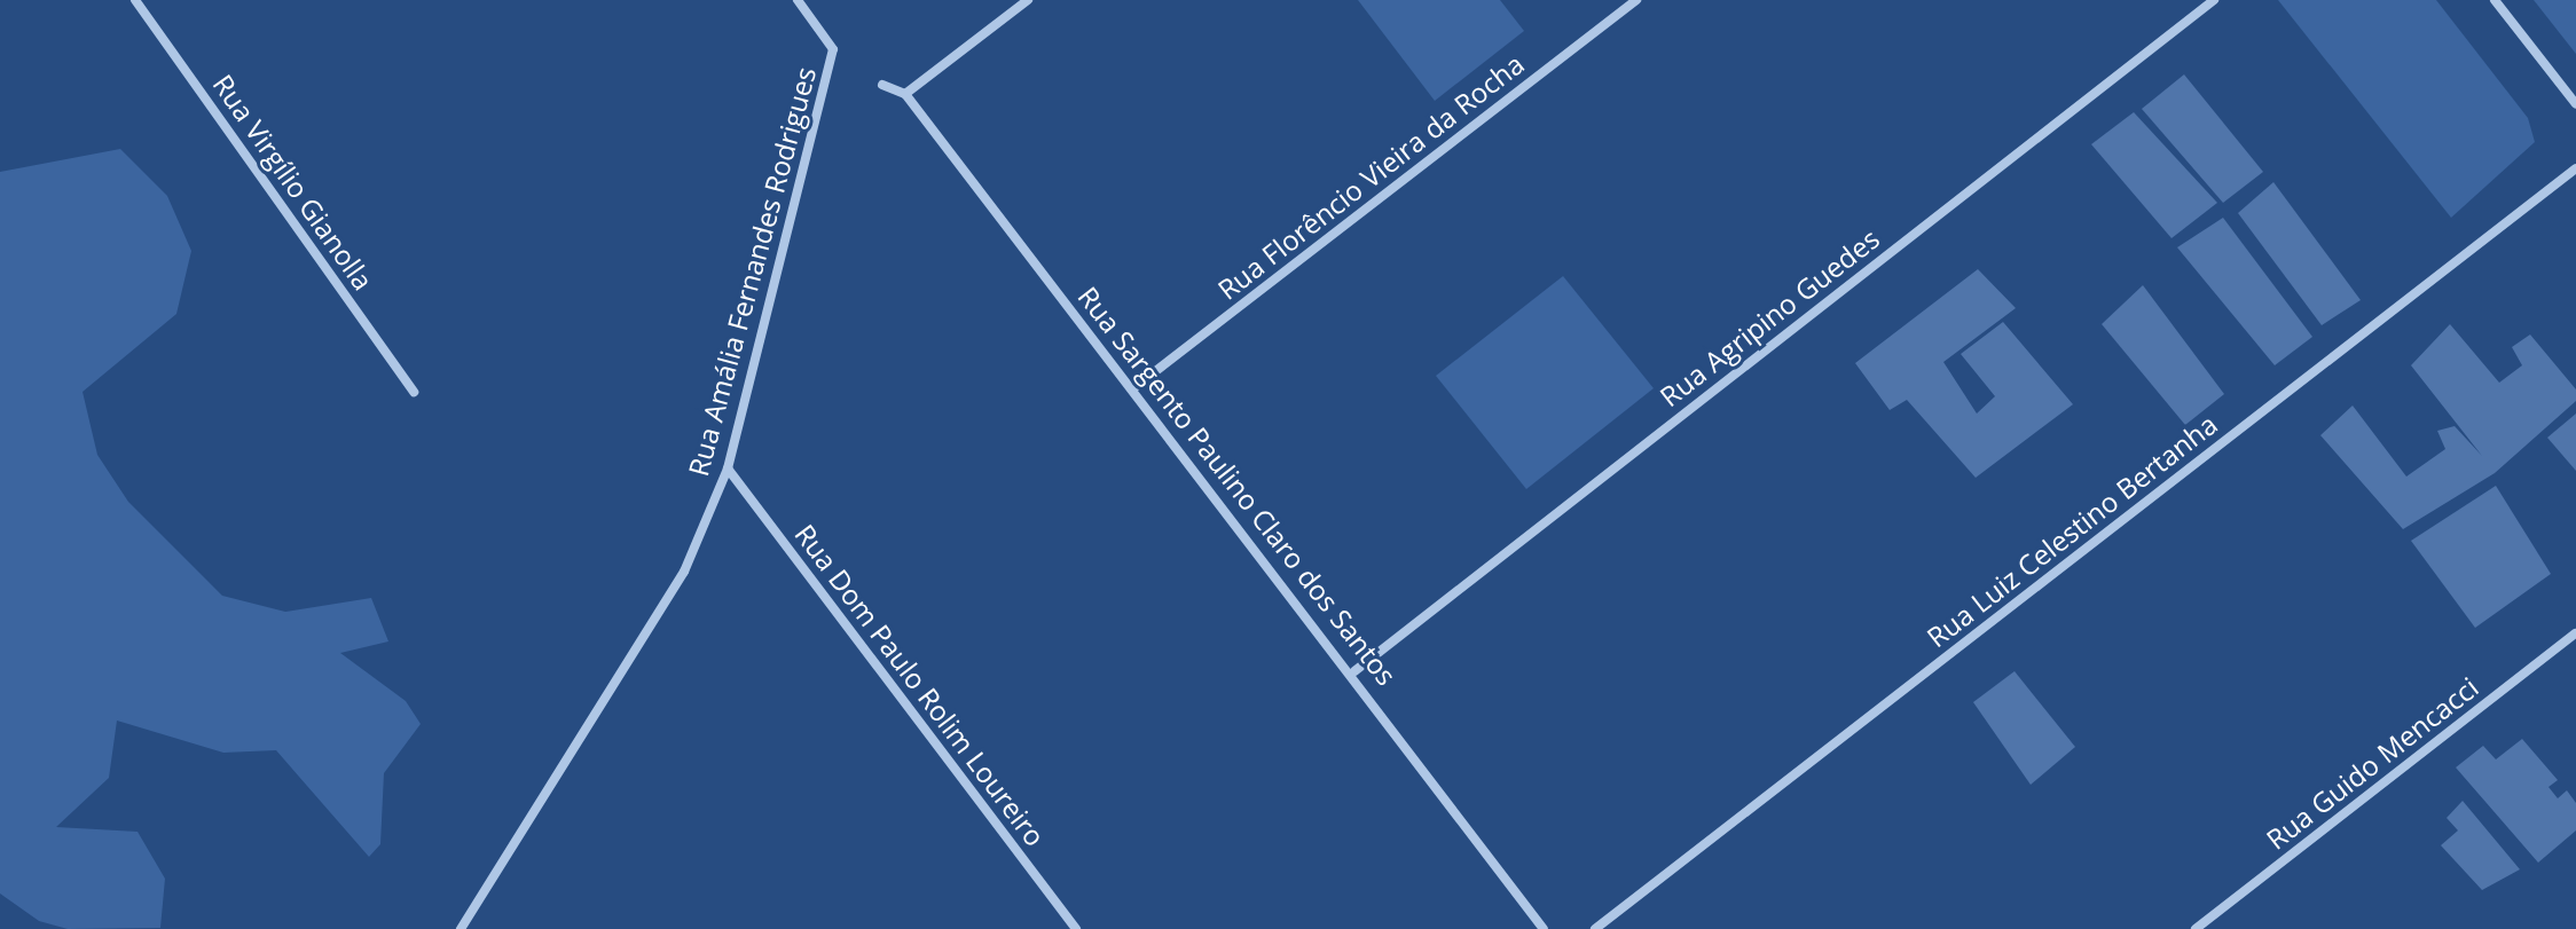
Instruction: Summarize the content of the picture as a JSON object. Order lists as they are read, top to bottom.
{
  "streets": {
    "street": [
      "Rua Florêncio Vieira da Rocha",
      "Rua Virgílio Gianolla",
      "Rua Amália Fernandes Rodrigues",
      "Rua Agripino Guedes",
      "Rua Sargento Paulino Claro dos Santos",
      "Rua Luiz Celestino Bertanha",
      "Rua Dom Paulo Rolim Loureiro",
      "Rua Guido Mencacci"
    ]
  },
  "crossings": [
    ["Rua Florêncio Vieira da Rocha", "Rua Sargento Paulino Claro dos Santos"],
    ["Rua Amália Fernandes Rodrigues", "Rua Dom Paulo Rolim Loureiro"],
    ["Rua Agripino Guedes", "Rua Sargento Paulino Claro dos Santos"]
  ]
}
